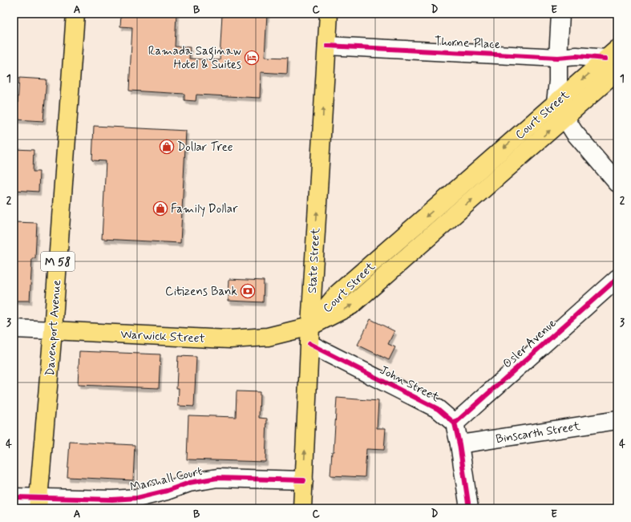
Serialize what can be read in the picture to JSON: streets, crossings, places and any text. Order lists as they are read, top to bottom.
{
  "streets": {
    "main road": [
      "Court Street",
      "State Street",
      "M 58",
      "Davenport Avenue",
      "Warwick Street"
    ],
    "street": [
      "Thorne Place",
      "Osler Avenue",
      "John Street",
      "Binscarth Street",
      "Marshall Court"
    ]
  },
  "crossings": [
    ["Thorne Place", "Court Street"],
    ["Thorne Place", "State Street"],
    ["Court Street", "State Street"],
    ["Court Street", "Warwick Street"],
    ["State Street", "Warwick Street"],
    ["State Street", "John Street"],
    ["State Street", "Marshall Court"],
    ["Davenport Avenue", "Warwick Street"],
    ["Davenport Avenue", "Marshall Court"],
    ["Osler Avenue", "John Street"]
  ],
  "one_way": ["State Street"],
  "places": {
    "hotel": ["Ramada Saginaw Hotel & Suites"],
    "shop": ["Dollar Tree", "Family Dollar"],
    "bank": ["Citizens Bank"]
  },
  "grid": {
    "columns": [
      "A",
      "B",
      "C",
      "D",
      "E"
    ],
    "rows": [
      "1",
      "2",
      "3",
      "4"
    ]
  }
}
